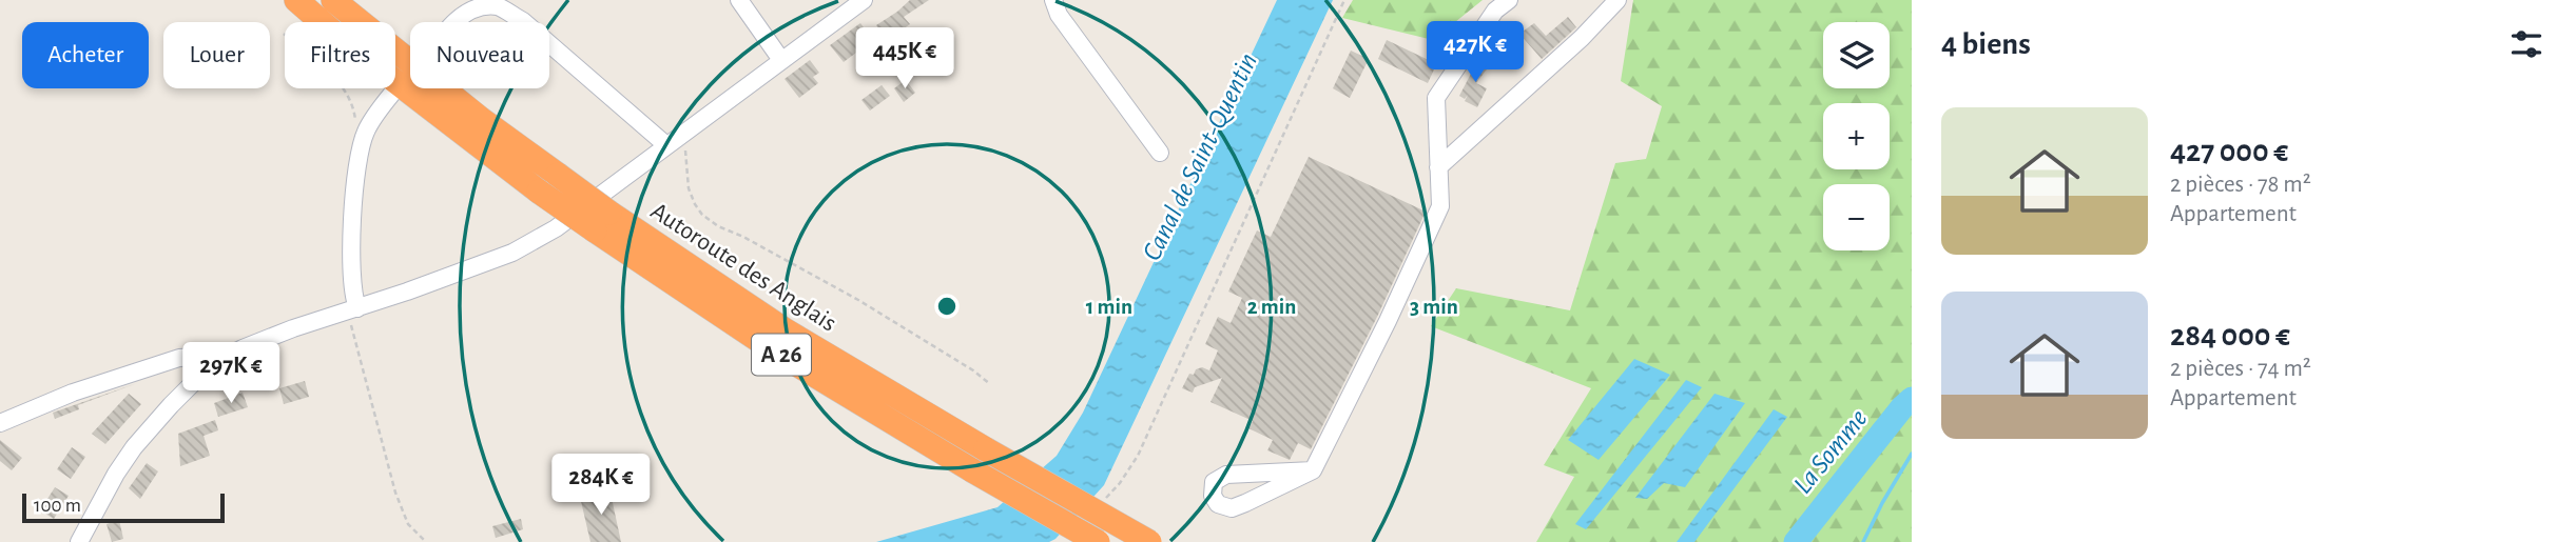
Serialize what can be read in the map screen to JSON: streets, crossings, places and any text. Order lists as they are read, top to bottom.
{
  "streets": {
    "highway": ["Autoroute des Anglais", "A 26"]
  },
  "water": ["Canal de Saint-Quentin", "La Somme"],
  "scale_bar": "100 m",
  "page": {
    "heading": "4 biens",
    "price": [
      "427K €",
      "445K €",
      "297K €",
      "284K €"
    ],
    "map_buttons": ["+", "−"],
    "chip": [
      "Acheter",
      "Louer",
      "Filtres",
      "Nouveau"
    ],
    "list": [
      {
        "name": "427 000 €",
        "note": "2 pièces · 78 m² · Appartement"
      },
      {
        "name": "284 000 €",
        "note": "2 pièces · 74 m² · Appartement"
      }
    ],
    "scale": "100 m"
  },
  "rings": ["1 min", "2 min", "3 min"]
}
